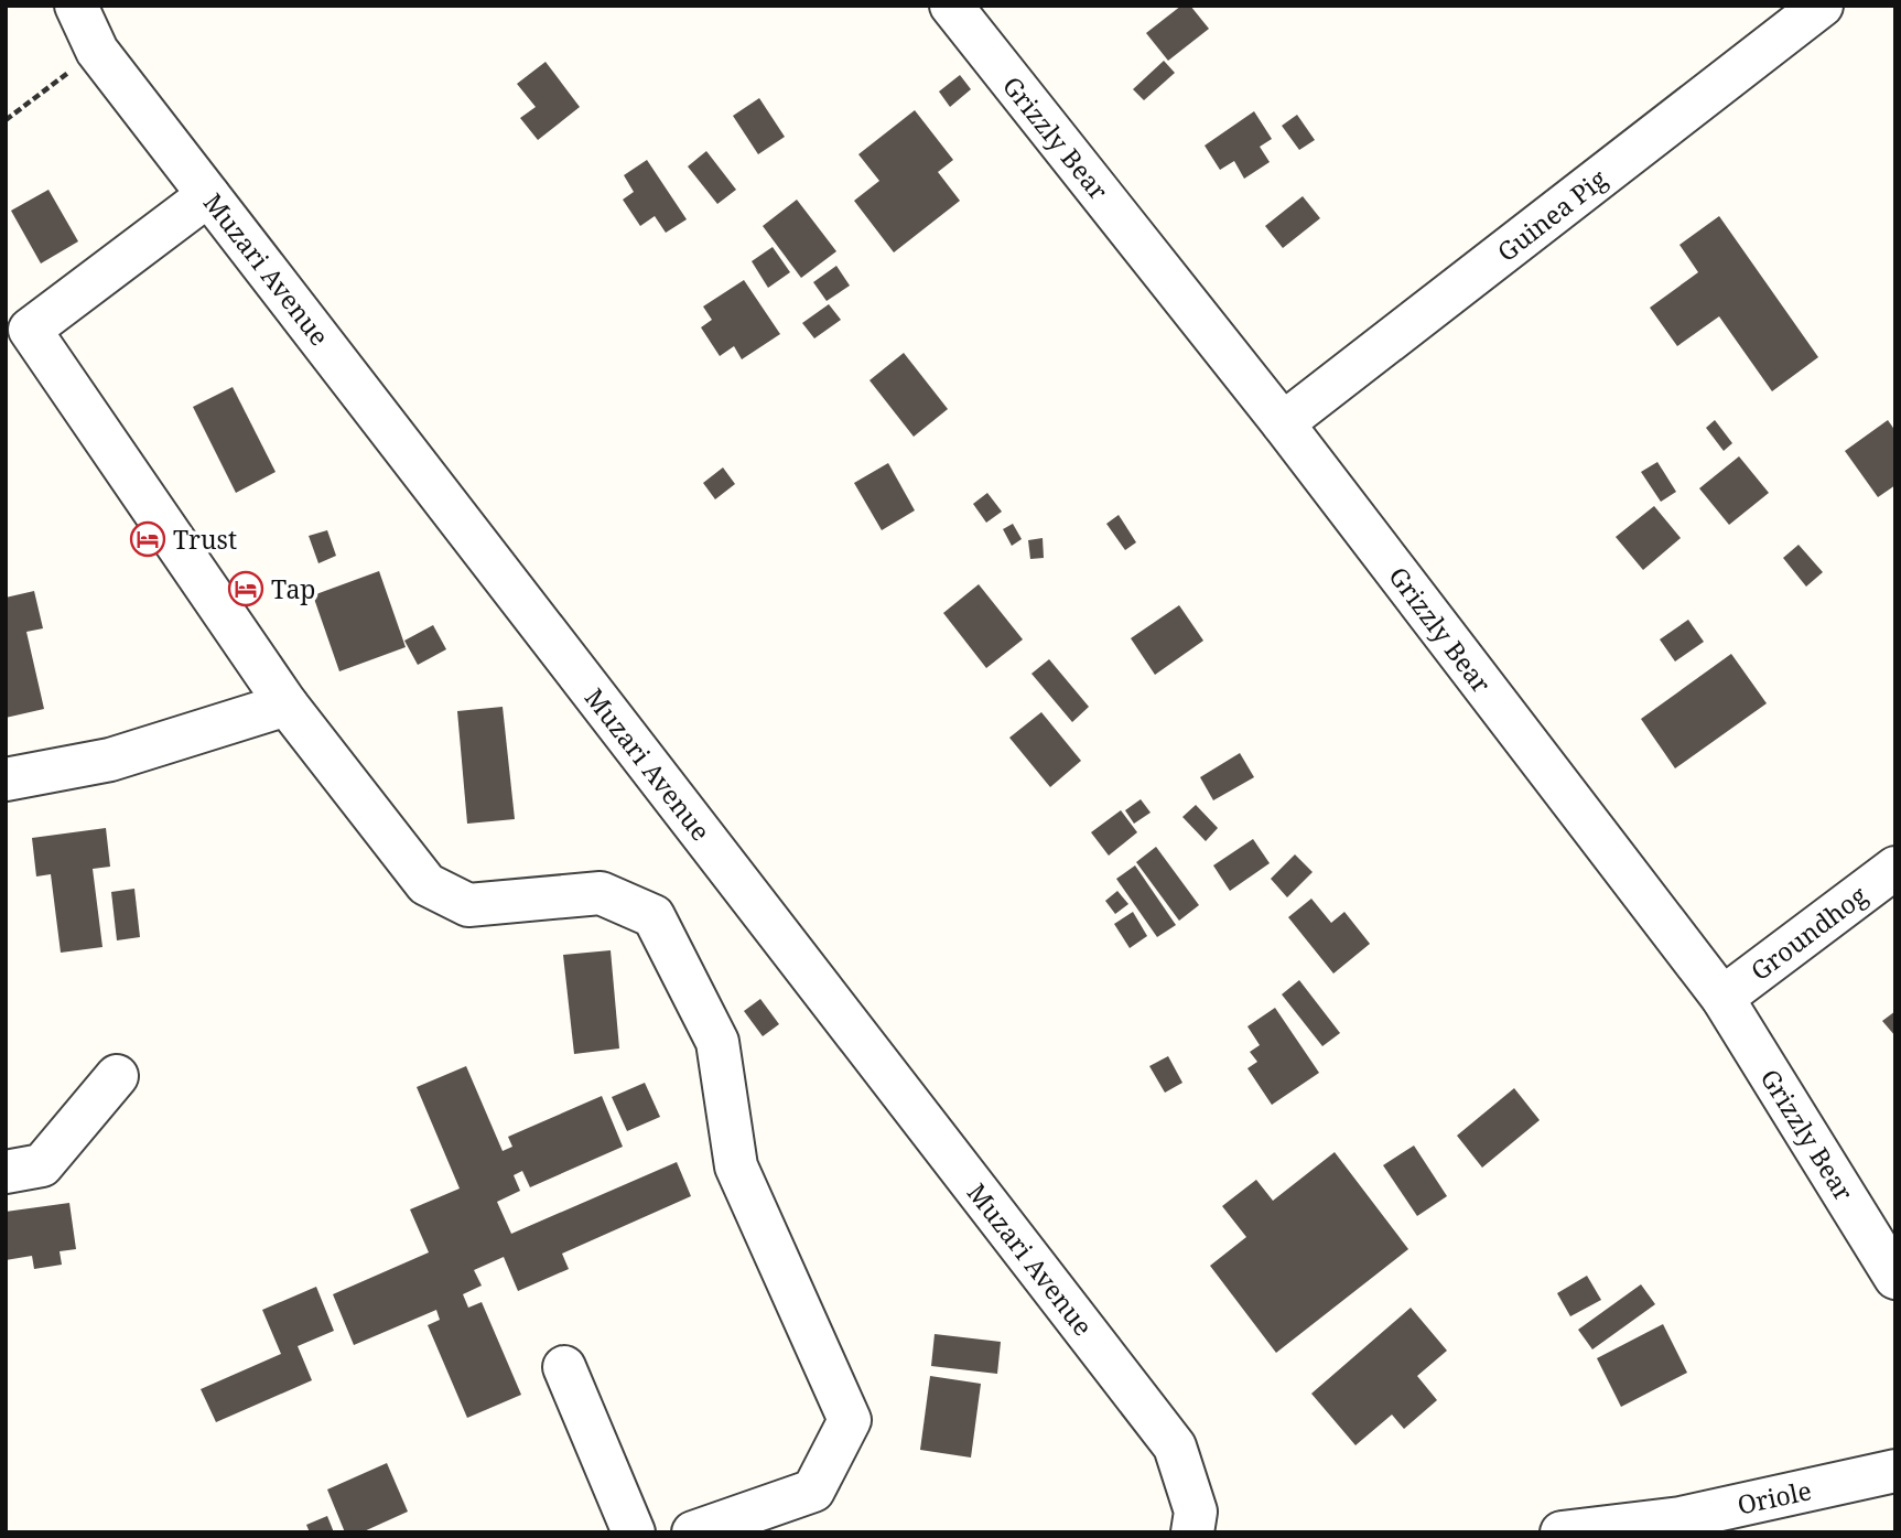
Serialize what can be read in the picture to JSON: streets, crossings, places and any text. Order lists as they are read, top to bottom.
{
  "streets": {
    "street": [
      "Grizzly Bear",
      "Guinea Pig",
      "Muzari Avenue",
      "Groundhog",
      "Oriole"
    ]
  },
  "crossings": [
    ["Grizzly Bear", "Guinea Pig"],
    ["Grizzly Bear", "Groundhog"]
  ],
  "places": {
    "hotel": ["Trust", "Tap"]
  }
}
